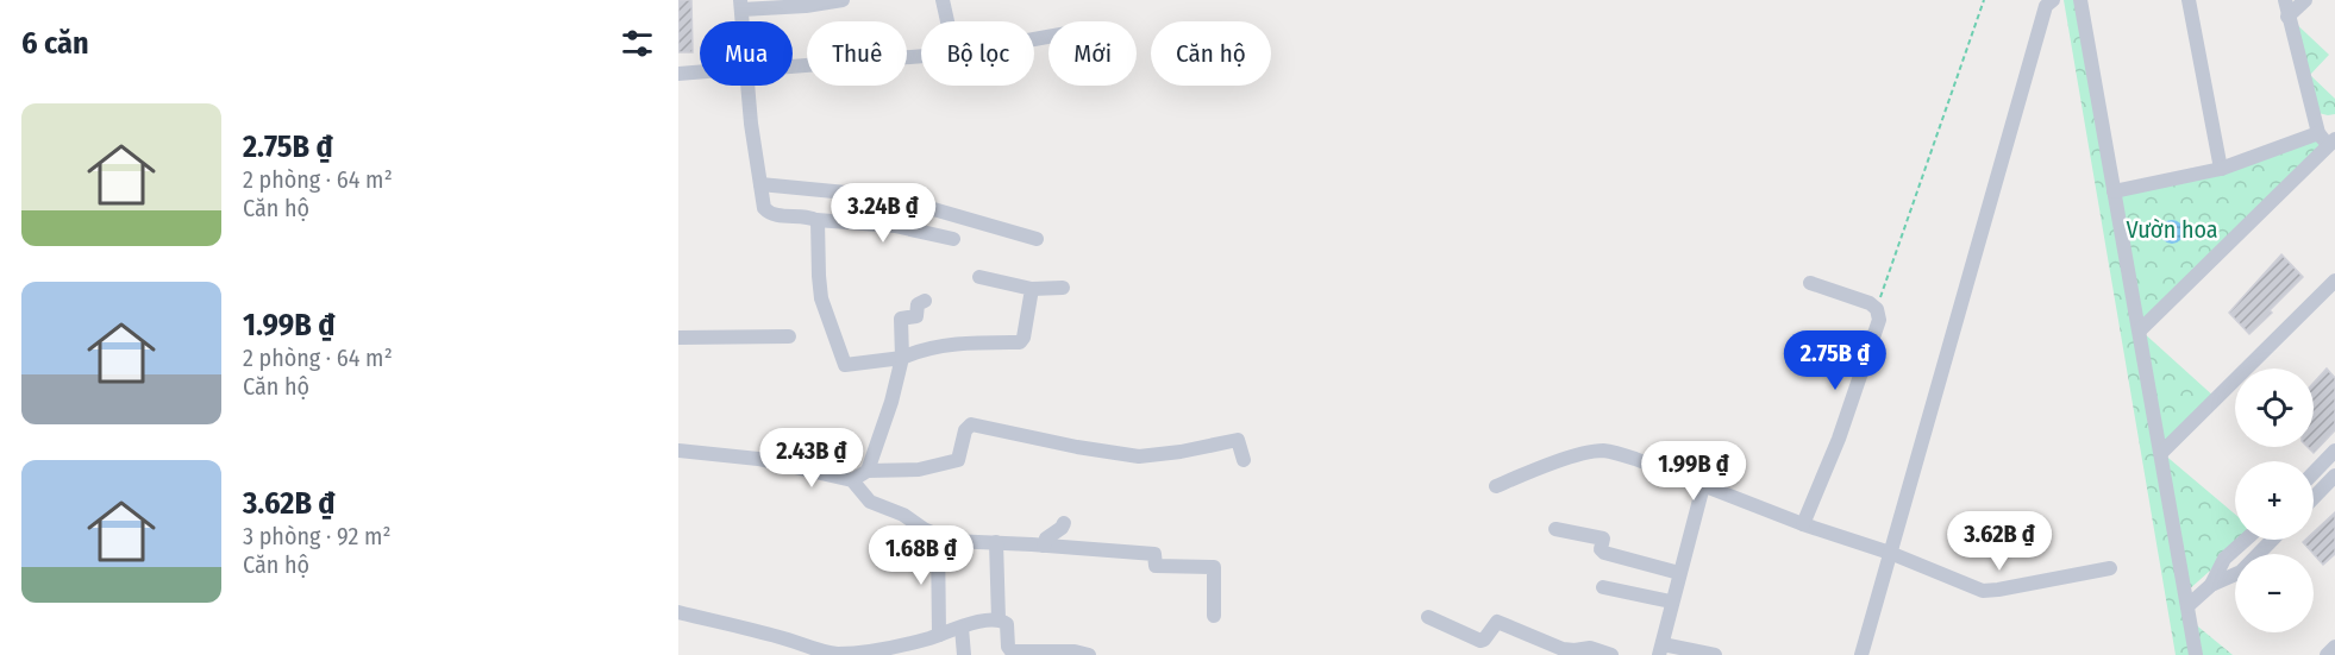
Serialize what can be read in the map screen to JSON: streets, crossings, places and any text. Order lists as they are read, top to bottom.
{
  "parks": ["Vườn hoa"],
  "page": {
    "heading": "6 căn",
    "chip": [
      "Mua",
      "Thuê",
      "Bộ lọc",
      "Mới",
      "Căn hộ"
    ],
    "list": [
      {
        "name": "2.75B ₫",
        "note": "2 phòng · 64 m² · Căn hộ"
      },
      {
        "name": "1.99B ₫",
        "note": "2 phòng · 64 m² · Căn hộ"
      },
      {
        "name": "3.62B ₫",
        "note": "3 phòng · 92 m² · Căn hộ"
      }
    ],
    "price": [
      "3.24B ₫",
      "2.75B ₫",
      "2.43B ₫",
      "1.99B ₫",
      "3.62B ₫",
      "1.68B ₫"
    ],
    "map_buttons": ["+", "−"]
  }
}
